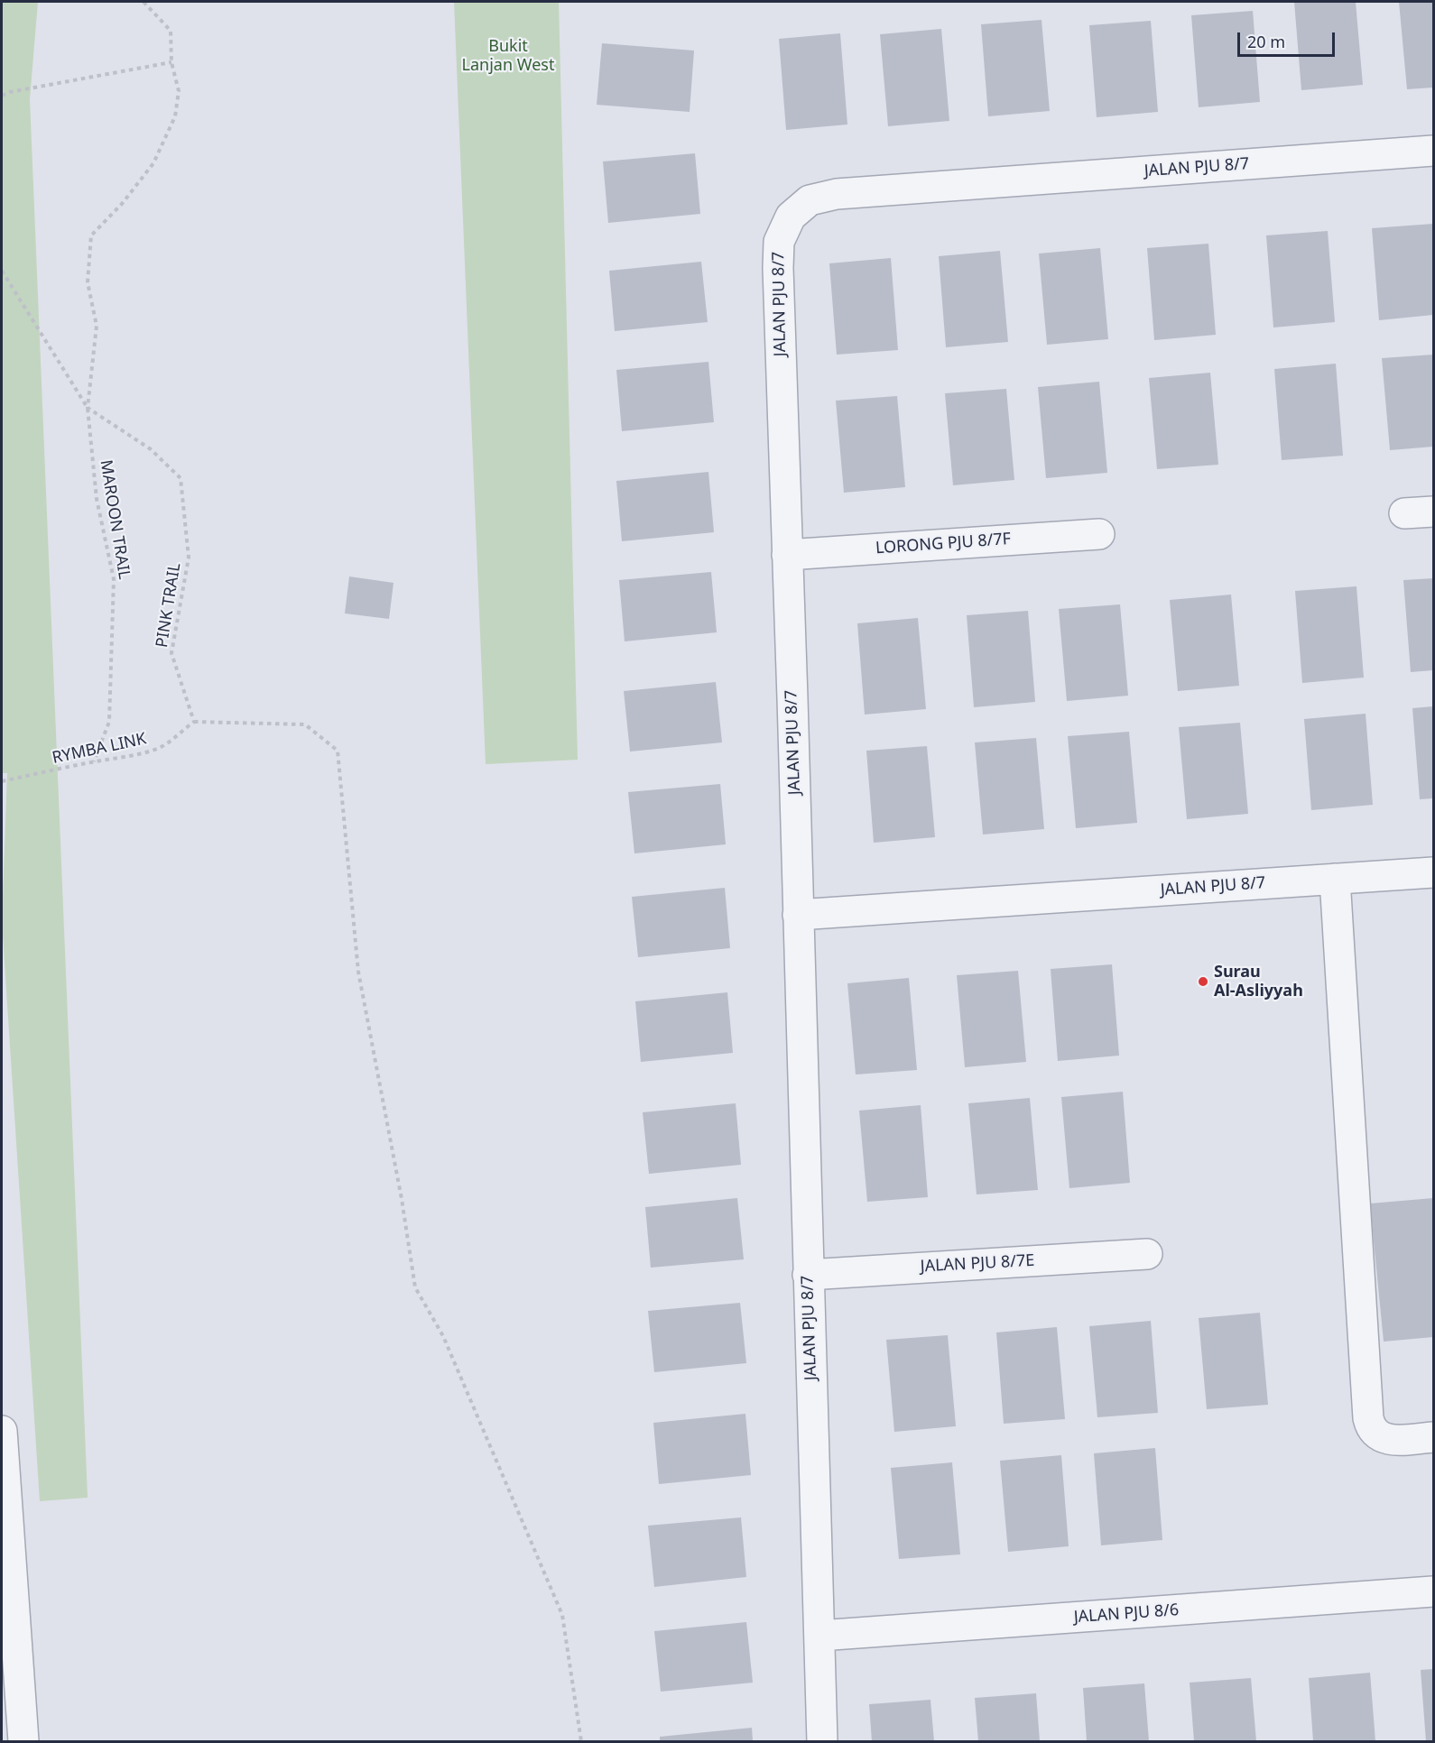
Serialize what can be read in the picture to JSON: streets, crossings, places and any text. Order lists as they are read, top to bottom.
{
  "streets": {
    "street": [
      "JALAN PJU 8/7",
      "LORONG PJU 8/7F",
      "JALAN PJU 8/7E",
      "JALAN PJU 8/6"
    ],
    "path": ["MAROON TRAIL", "PINK TRAIL", "RYMBA LINK"]
  },
  "crossings": [
    ["JALAN PJU 8/7", "LORONG PJU 8/7F"],
    ["JALAN PJU 8/7", "JALAN PJU 8/7E"],
    ["JALAN PJU 8/7", "JALAN PJU 8/6"],
    ["MAROON TRAIL", "PINK TRAIL"],
    ["MAROON TRAIL", "RYMBA LINK"],
    ["PINK TRAIL", "RYMBA LINK"]
  ],
  "parks": ["Bukit Lanjan West"],
  "places": ["Surau Al-Asliyyah"],
  "scale_bar": "20 m"
}
